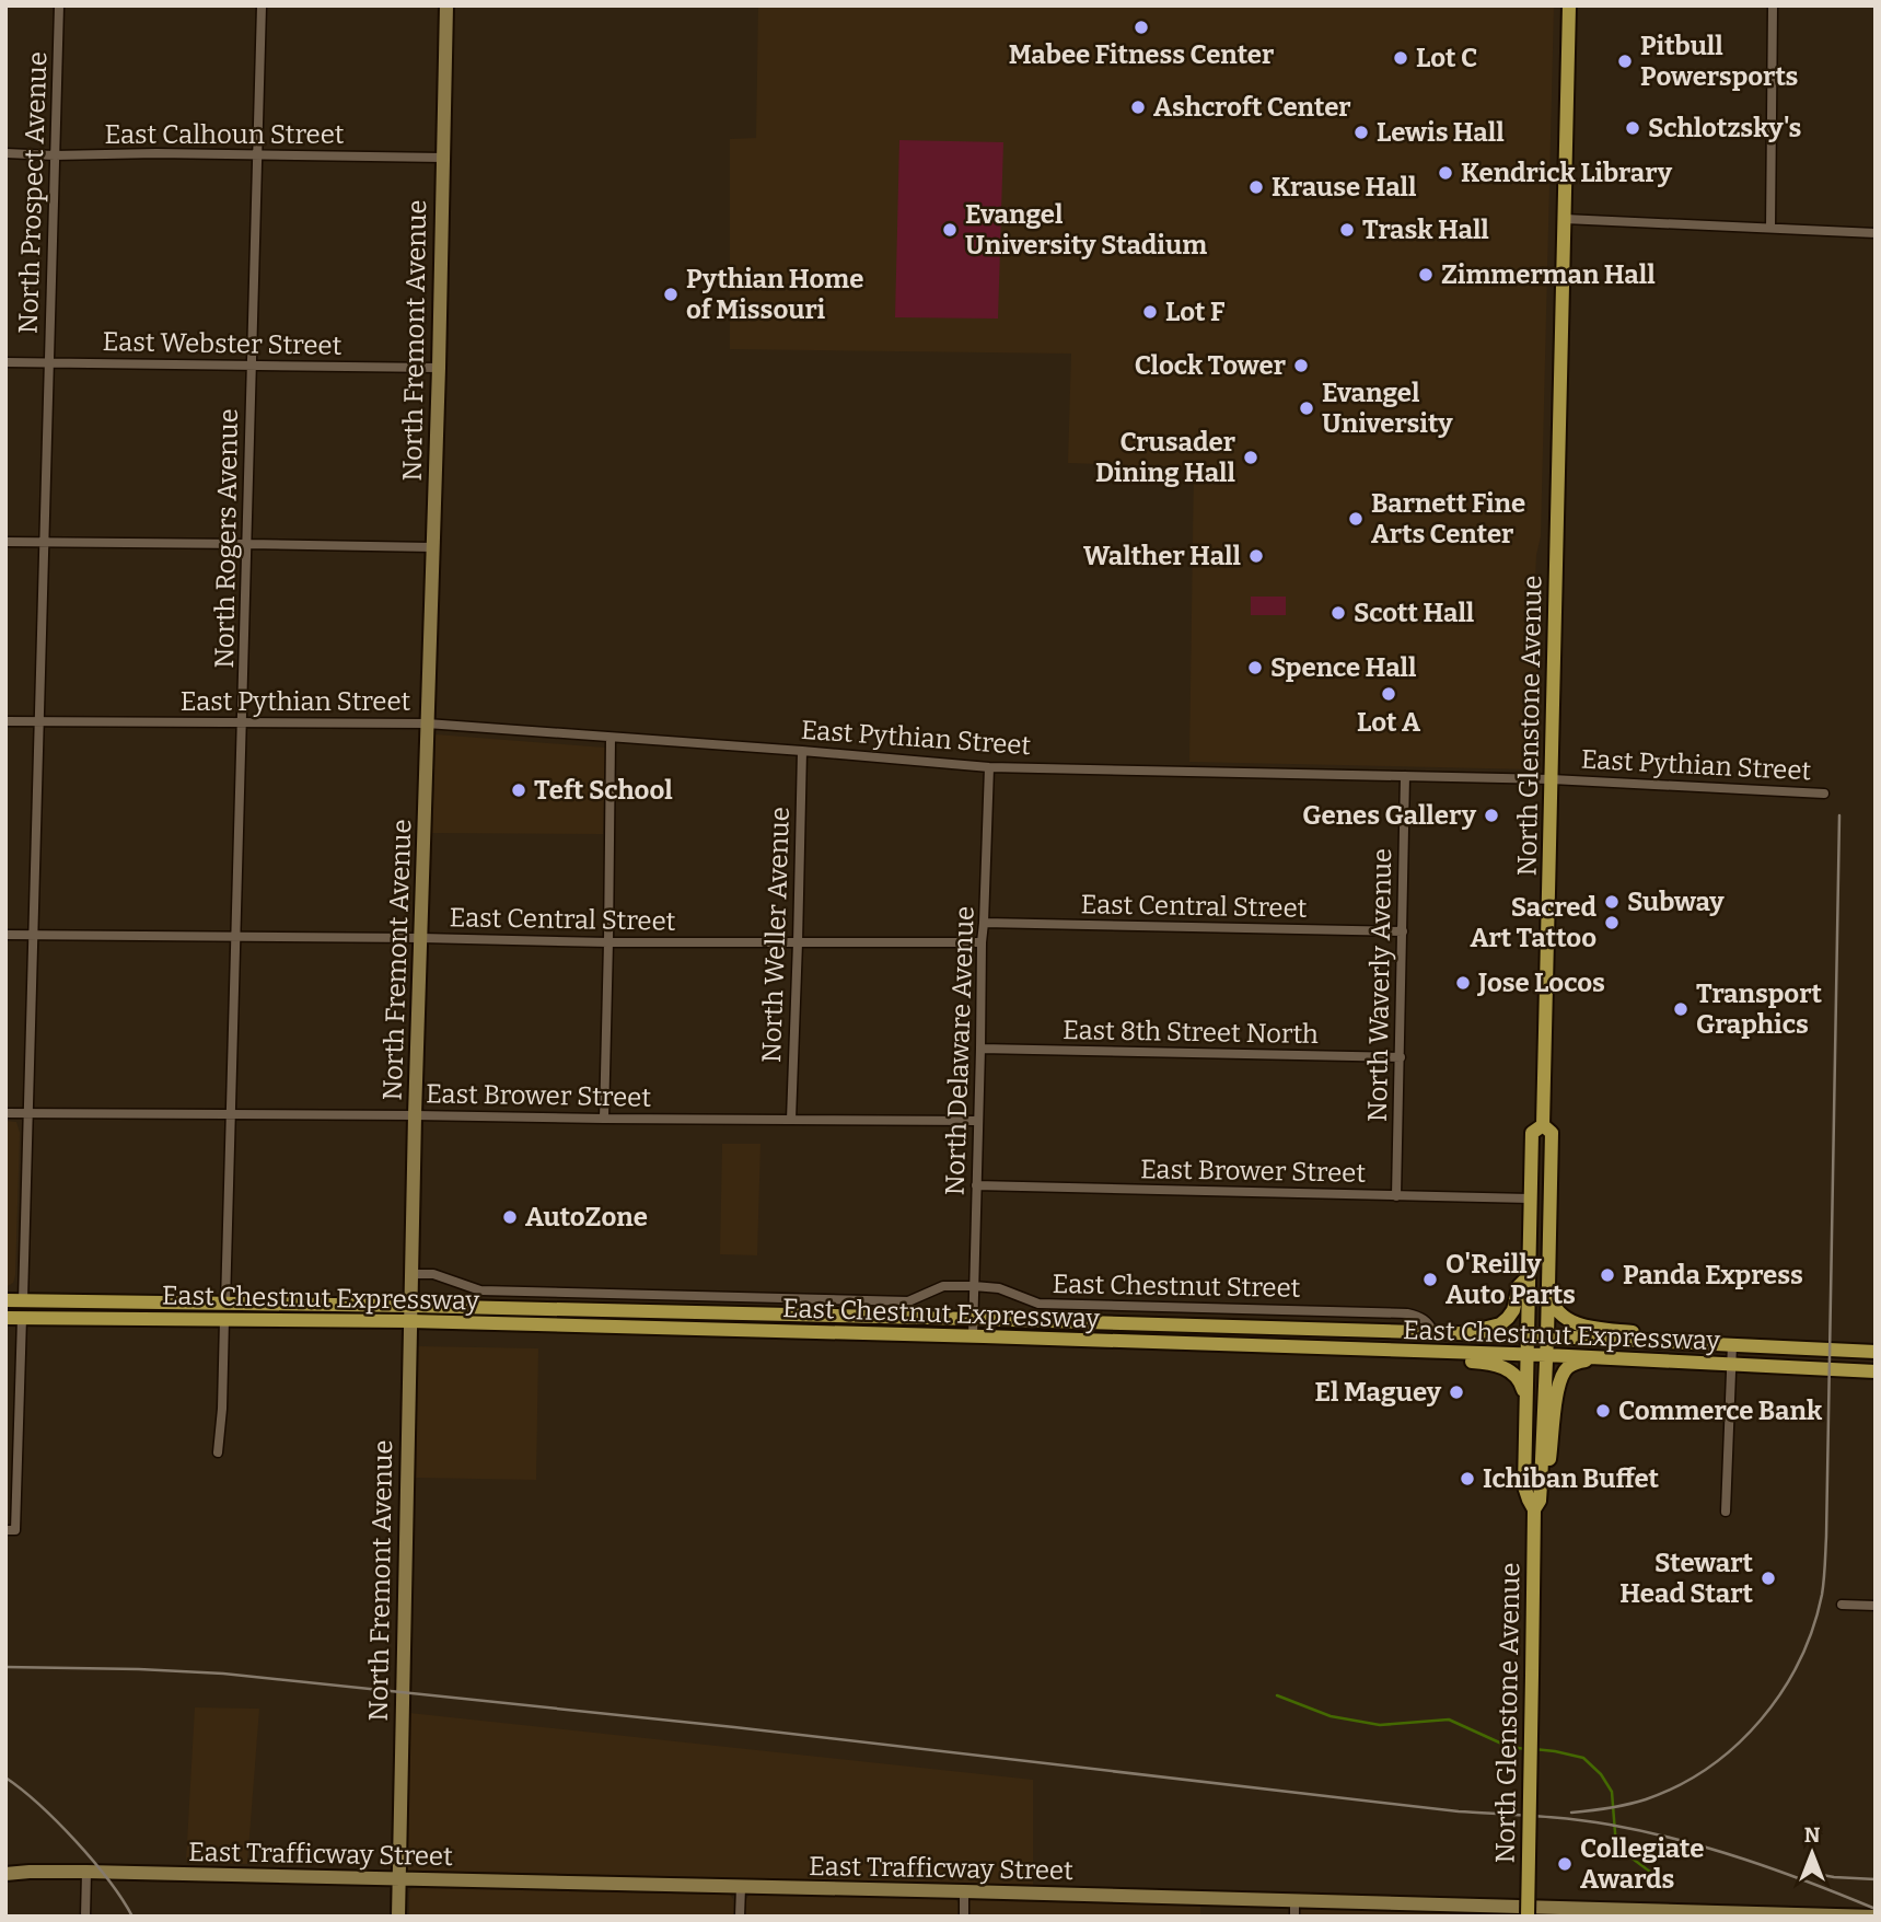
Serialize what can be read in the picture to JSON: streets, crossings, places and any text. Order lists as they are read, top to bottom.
{
  "streets": {
    "main road": ["North Glenstone Avenue", "East Chestnut Expressway"],
    "street": [
      "East Calhoun Street",
      "North Prospect Avenue",
      "North Fremont Avenue",
      "East Webster Street",
      "North Rogers Avenue",
      "East Pythian Street",
      "East Central Street",
      "North Weller Avenue",
      "North Waverly Avenue",
      "East 8th Street North",
      "North Delaware Avenue",
      "East Brower Street",
      "East Chestnut Street",
      "East Trafficway Street"
    ]
  },
  "crossings": [
    ["East Calhoun Street", "North Prospect Avenue"],
    ["East Calhoun Street", "North Fremont Avenue"],
    ["East Calhoun Street", "North Rogers Avenue"],
    ["North Prospect Avenue", "East Webster Street"],
    ["North Prospect Avenue", "East Pythian Street"],
    ["North Prospect Avenue", "East Central Street"],
    ["North Prospect Avenue", "East Brower Street"],
    ["North Prospect Avenue", "East Chestnut Expressway"],
    ["North Fremont Avenue", "East Webster Street"],
    ["North Fremont Avenue", "East Pythian Street"],
    ["North Fremont Avenue", "East Central Street"],
    ["North Fremont Avenue", "East Brower Street"],
    ["North Fremont Avenue", "East Chestnut Street"],
    ["North Fremont Avenue", "East Chestnut Expressway"],
    ["North Fremont Avenue", "East Trafficway Street"],
    ["East Webster Street", "North Rogers Avenue"],
    ["North Rogers Avenue", "East Pythian Street"],
    ["North Rogers Avenue", "East Central Street"],
    ["North Rogers Avenue", "East Brower Street"],
    ["North Rogers Avenue", "East Chestnut Expressway"],
    ["East Pythian Street", "North Glenstone Avenue"],
    ["East Pythian Street", "North Weller Avenue"],
    ["East Pythian Street", "North Waverly Avenue"],
    ["East Pythian Street", "North Delaware Avenue"],
    ["North Glenstone Avenue", "East Brower Street"],
    ["North Glenstone Avenue", "East Chestnut Expressway"],
    ["East Central Street", "North Weller Avenue"],
    ["East Central Street", "North Waverly Avenue"],
    ["East Central Street", "North Delaware Avenue"],
    ["North Weller Avenue", "East Brower Street"],
    ["North Waverly Avenue", "East 8th Street North"],
    ["North Waverly Avenue", "East Brower Street"],
    ["East 8th Street North", "North Delaware Avenue"],
    ["North Delaware Avenue", "East Brower Street"],
    ["North Delaware Avenue", "East Chestnut Street"],
    ["North Delaware Avenue", "East Chestnut Expressway"],
    ["East Chestnut Street", "East Chestnut Expressway"]
  ],
  "places": [
    "Mabee Fitness Center",
    "Lot C",
    "Pitbull Powersports",
    "Ashcroft Center",
    "Schlotzsky's",
    "Lewis Hall",
    "Kendrick Library",
    "Krause Hall",
    "Evangel University Stadium",
    "Trask Hall",
    "Zimmerman Hall",
    "Pythian Home of Missouri",
    "Lot F",
    "Clock Tower",
    "Evangel University",
    "Crusader Dining Hall",
    "Barnett Fine Arts Center",
    "Walther Hall",
    "Scott Hall",
    "Spence Hall",
    "Lot A",
    "Teft School",
    "Genes Gallery",
    "Subway",
    "Sacred Art Tattoo",
    "Jose Locos",
    "Transport Graphics",
    "AutoZone",
    "Panda Express",
    "O'Reilly Auto Parts",
    "El Maguey",
    "Commerce Bank",
    "Ichiban Buffet",
    "Stewart Head Start",
    "Collegiate Awards"
  ],
  "north": "top"
}
